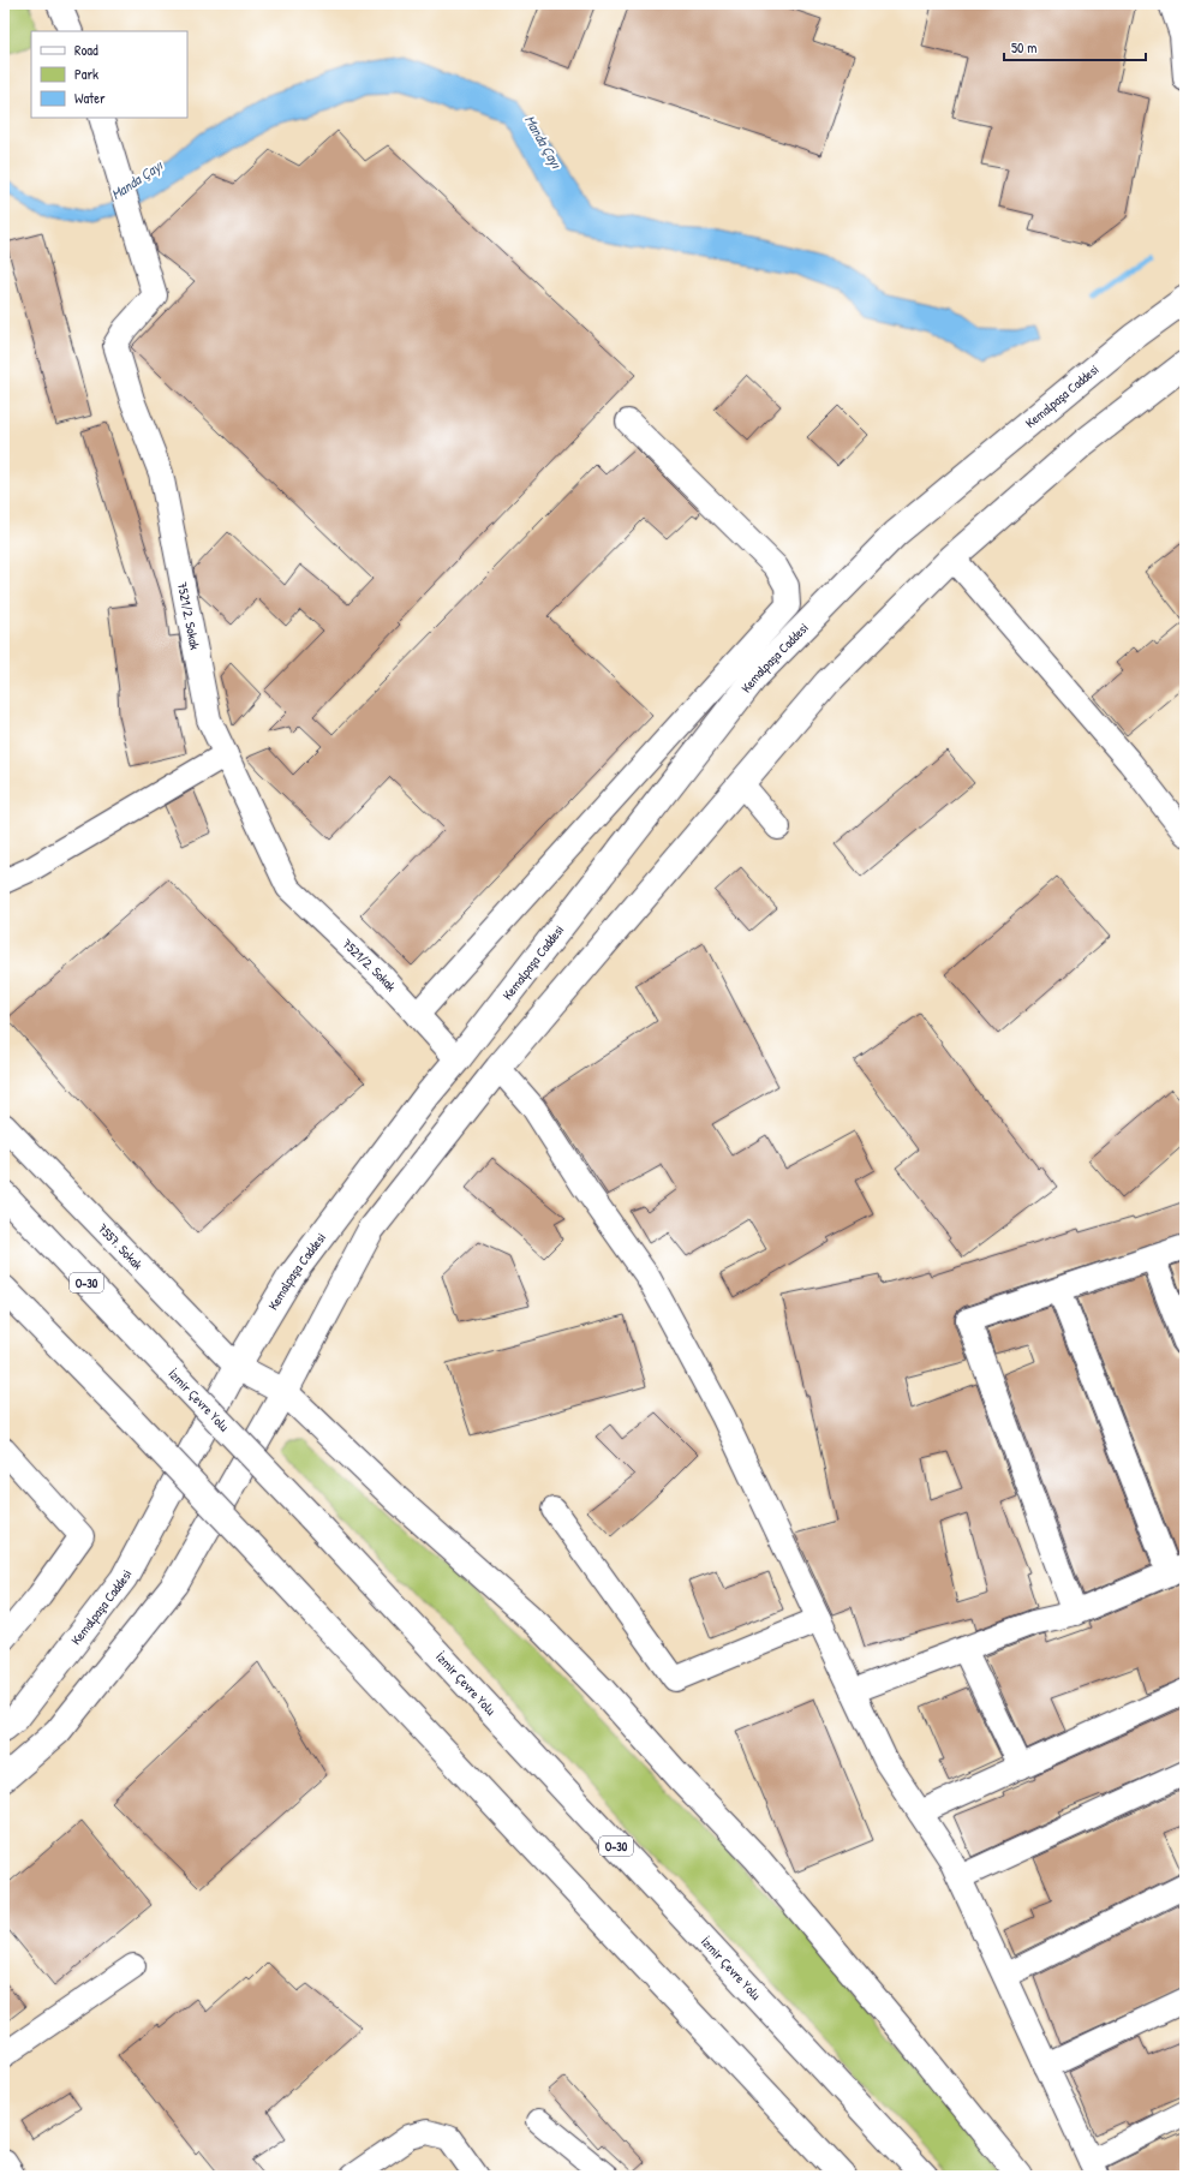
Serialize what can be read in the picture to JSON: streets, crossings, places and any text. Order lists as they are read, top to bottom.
{
  "streets": {
    "main road": ["Kemalpaşa Caddesi", "O-30", "İzmir Çevre Yolu"],
    "street": ["7521/2. Sokak", "7557. Sokak"]
  },
  "crossings": [
    ["Kemalpaşa Caddesi", "7521/2. Sokak"],
    ["Kemalpaşa Caddesi", "7557. Sokak"]
  ],
  "water": ["Manda Çayı"],
  "legend": ["Road", "Park", "Water"],
  "scale_bar": "50 m"
}
